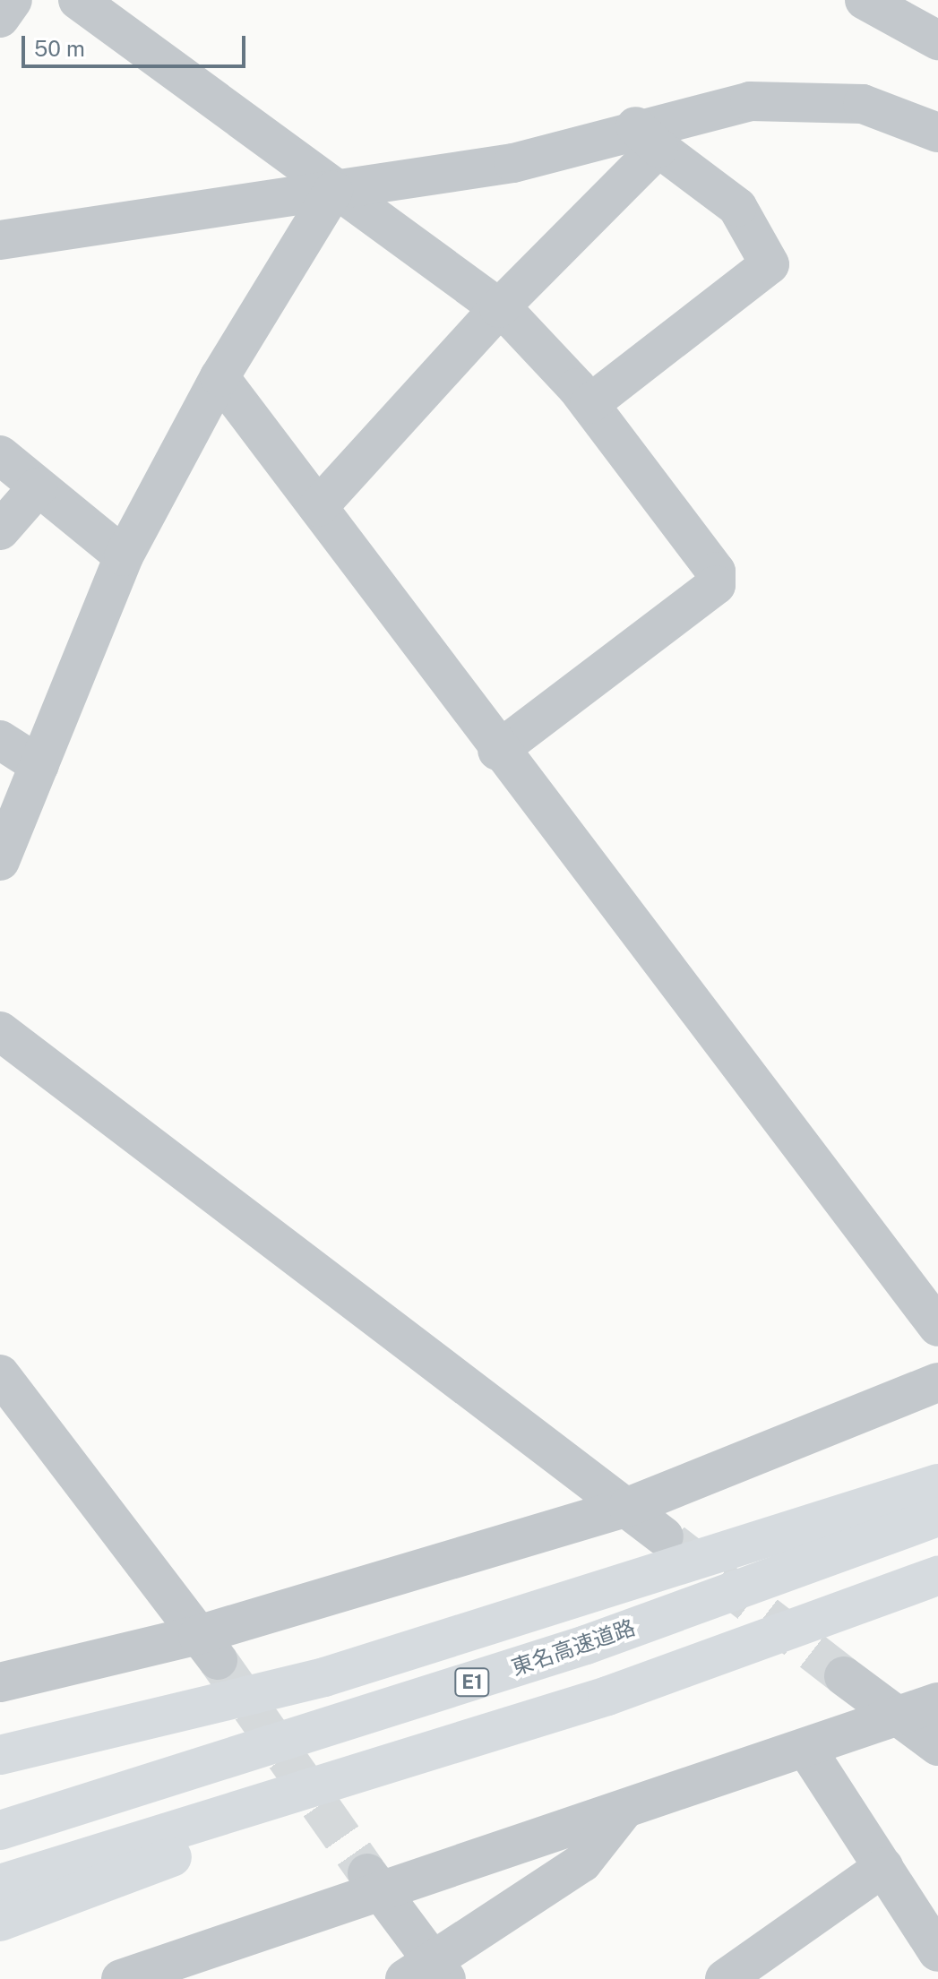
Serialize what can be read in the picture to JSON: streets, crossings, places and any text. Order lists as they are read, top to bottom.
{
  "streets": {
    "highway": ["東名高速道路", "E1"]
  },
  "scale_bar": "50 m"
}
